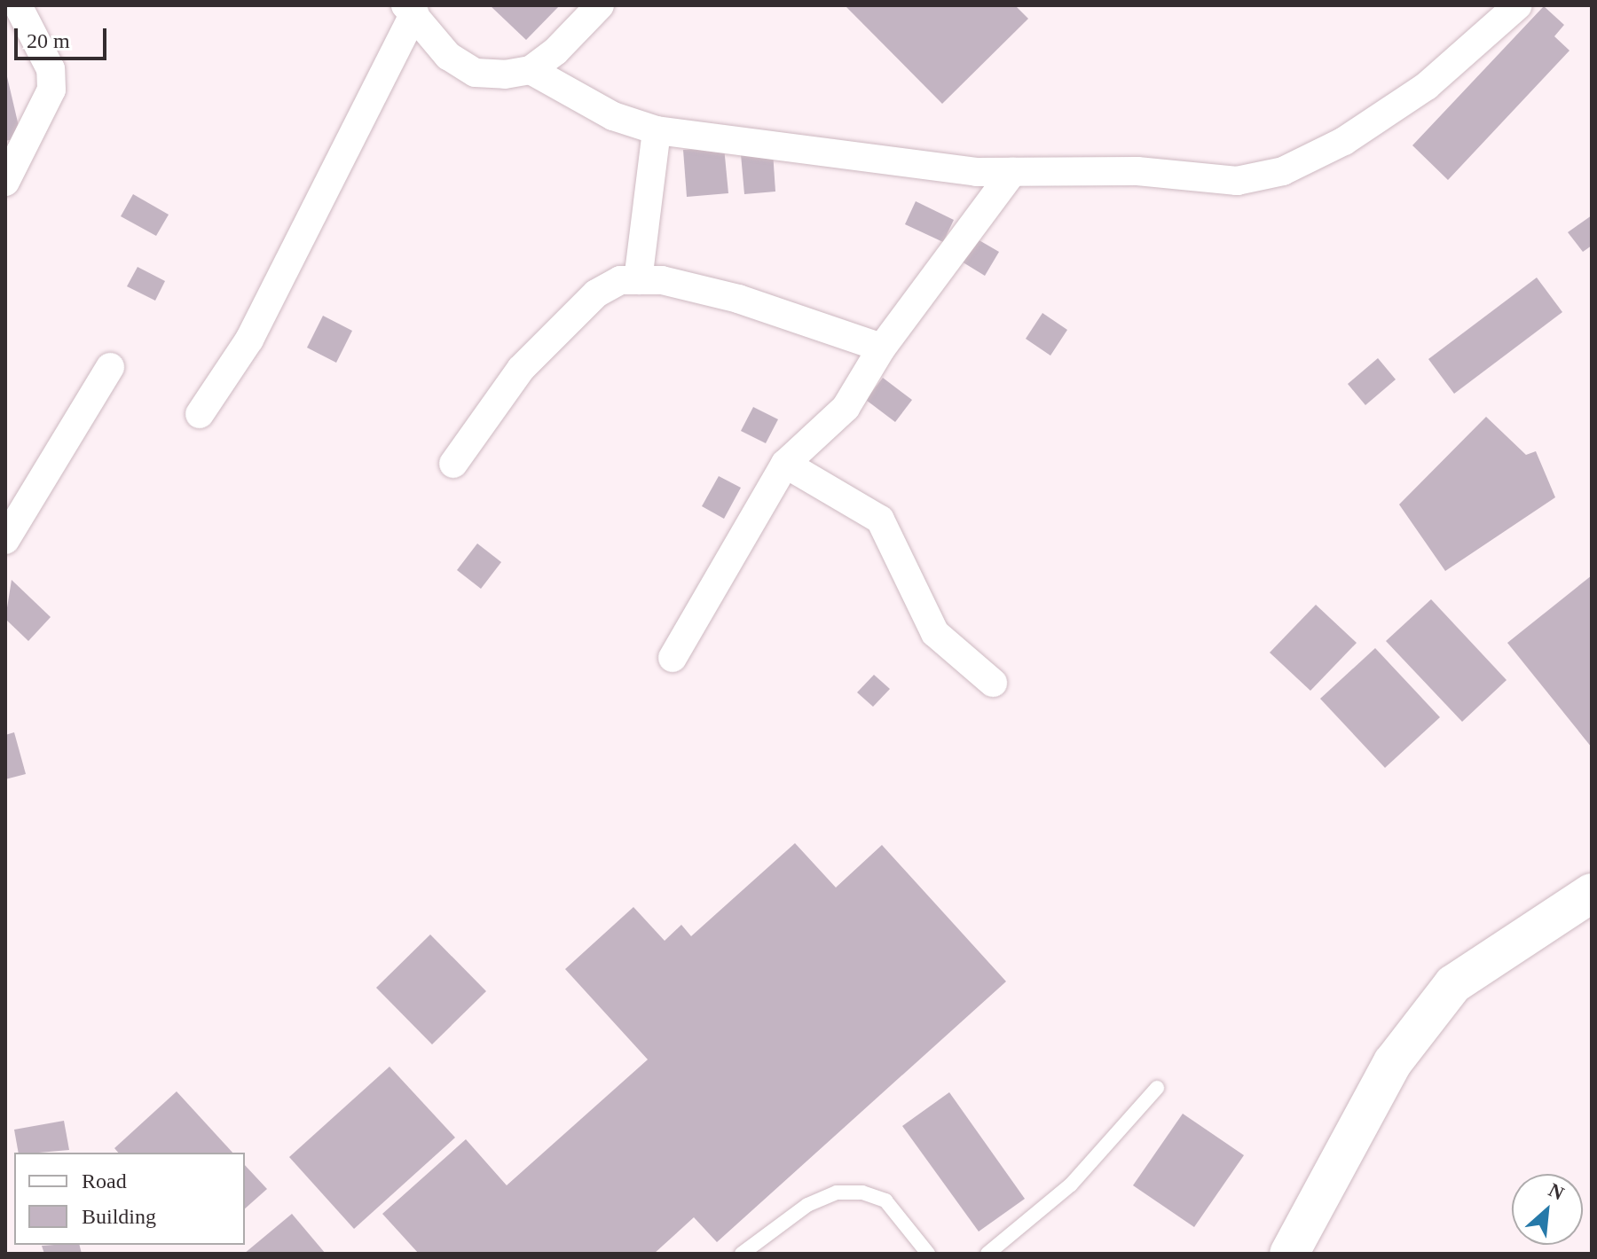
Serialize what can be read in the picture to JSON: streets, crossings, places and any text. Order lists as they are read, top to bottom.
{
  "legend": ["Road", "Building"],
  "scale_bar": "20 m",
  "north": "top right"
}
